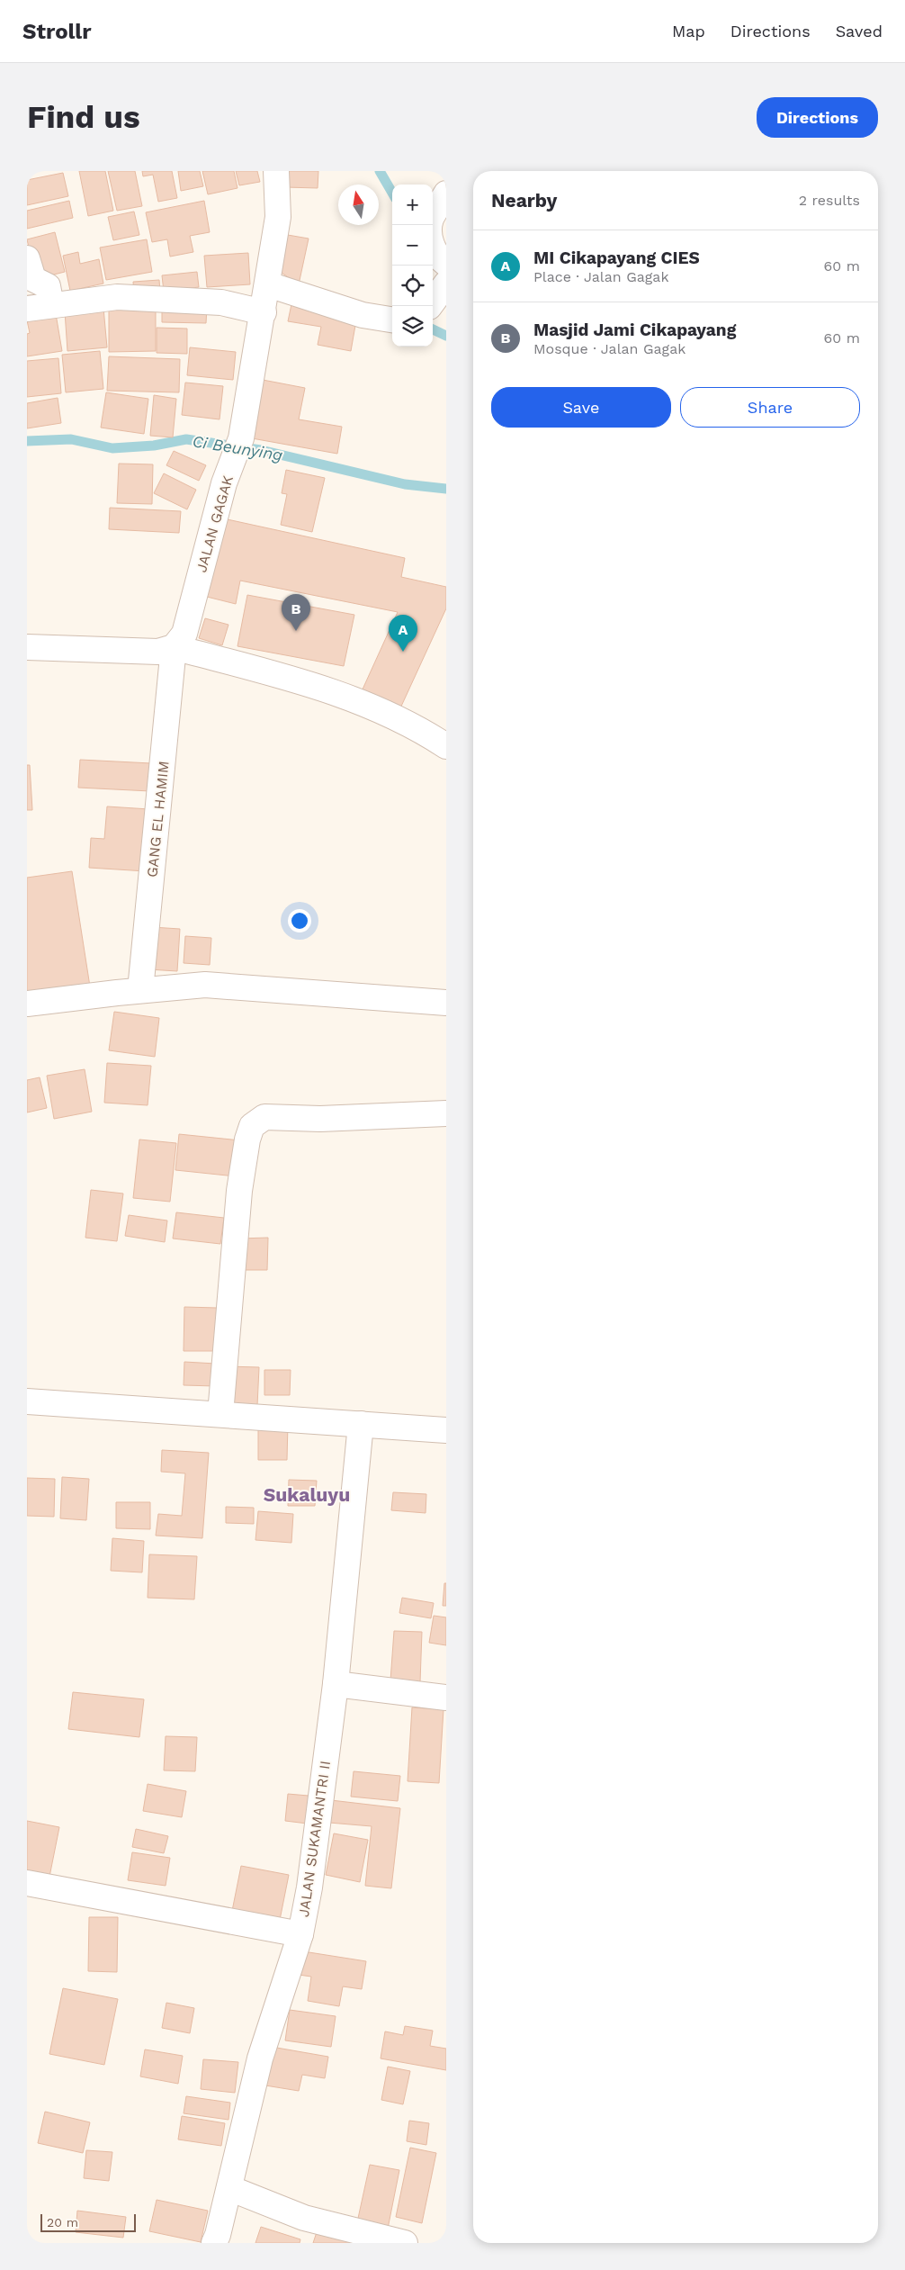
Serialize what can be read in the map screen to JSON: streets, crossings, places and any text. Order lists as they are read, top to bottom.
{
  "streets": {
    "street": ["JALAN GAGAK", "GANG EL HAMIM", "JALAN SUKAMANTRI II"]
  },
  "crossings": [
    ["JALAN GAGAK", "GANG EL HAMIM"]
  ],
  "districts": ["Sukaluyu"],
  "water": ["Ci Beunying"],
  "scale_bar": "20 m",
  "north": "top",
  "page": {
    "header": "Strollr",
    "nav": ["Map", "Directions", "Saved"],
    "buttons": [
      "Directions",
      ["Save", "Share"]
    ],
    "title": "Find us",
    "heading": ["Nearby", "2 results"],
    "map_buttons": ["+", "−"],
    "list": [
      {
        "mark": "A",
        "name": "MI Cikapayang CIES",
        "note": "Place · Jalan Gagak",
        "value": "60 m"
      },
      {
        "mark": "B",
        "name": "Masjid Jami Cikapayang",
        "note": "Mosque · Jalan Gagak",
        "value": "60 m"
      }
    ],
    "pins": ["B", "A"],
    "scale": "20 m"
  }
}
